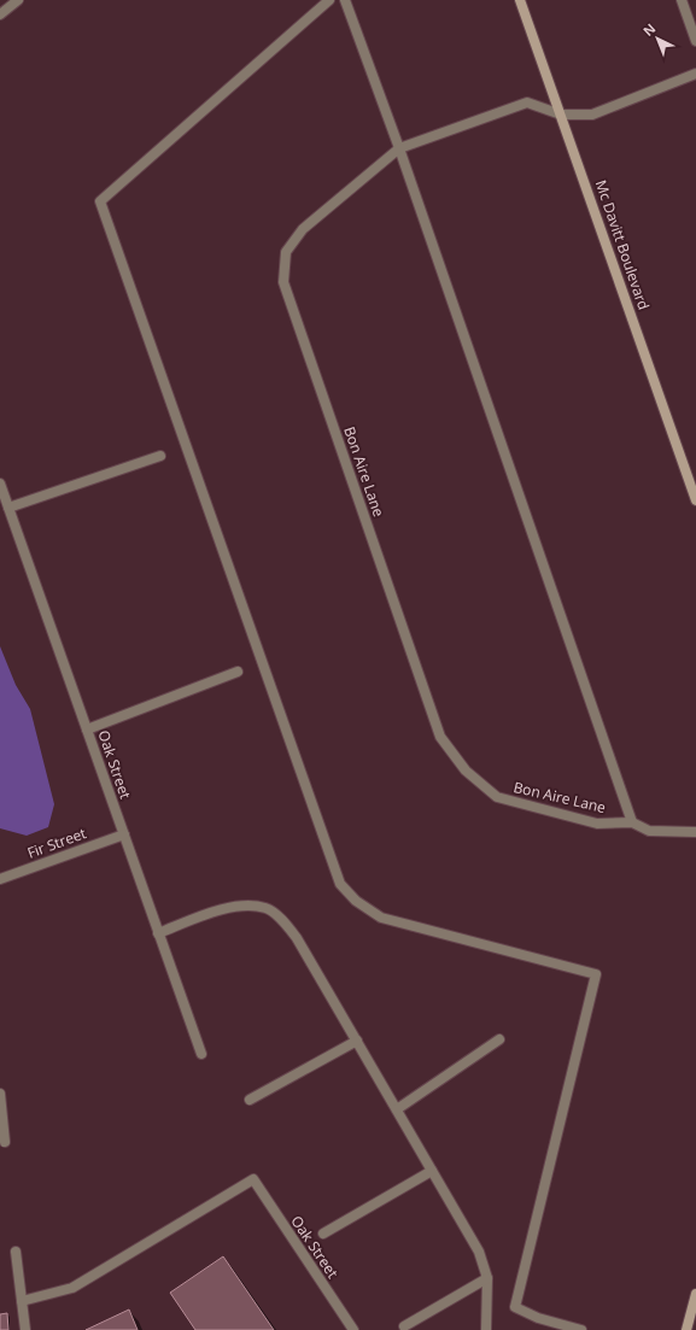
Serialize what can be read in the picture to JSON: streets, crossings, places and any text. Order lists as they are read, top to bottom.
{
  "streets": {
    "street": [
      "Mc Davitt Boulevard",
      "Bon Aire Lane",
      "Oak Street",
      "Fir Street"
    ]
  },
  "crossings": [
    ["Mc Davitt Boulevard", "Bon Aire Lane"],
    ["Oak Street", "Fir Street"]
  ],
  "north": "top left"
}
